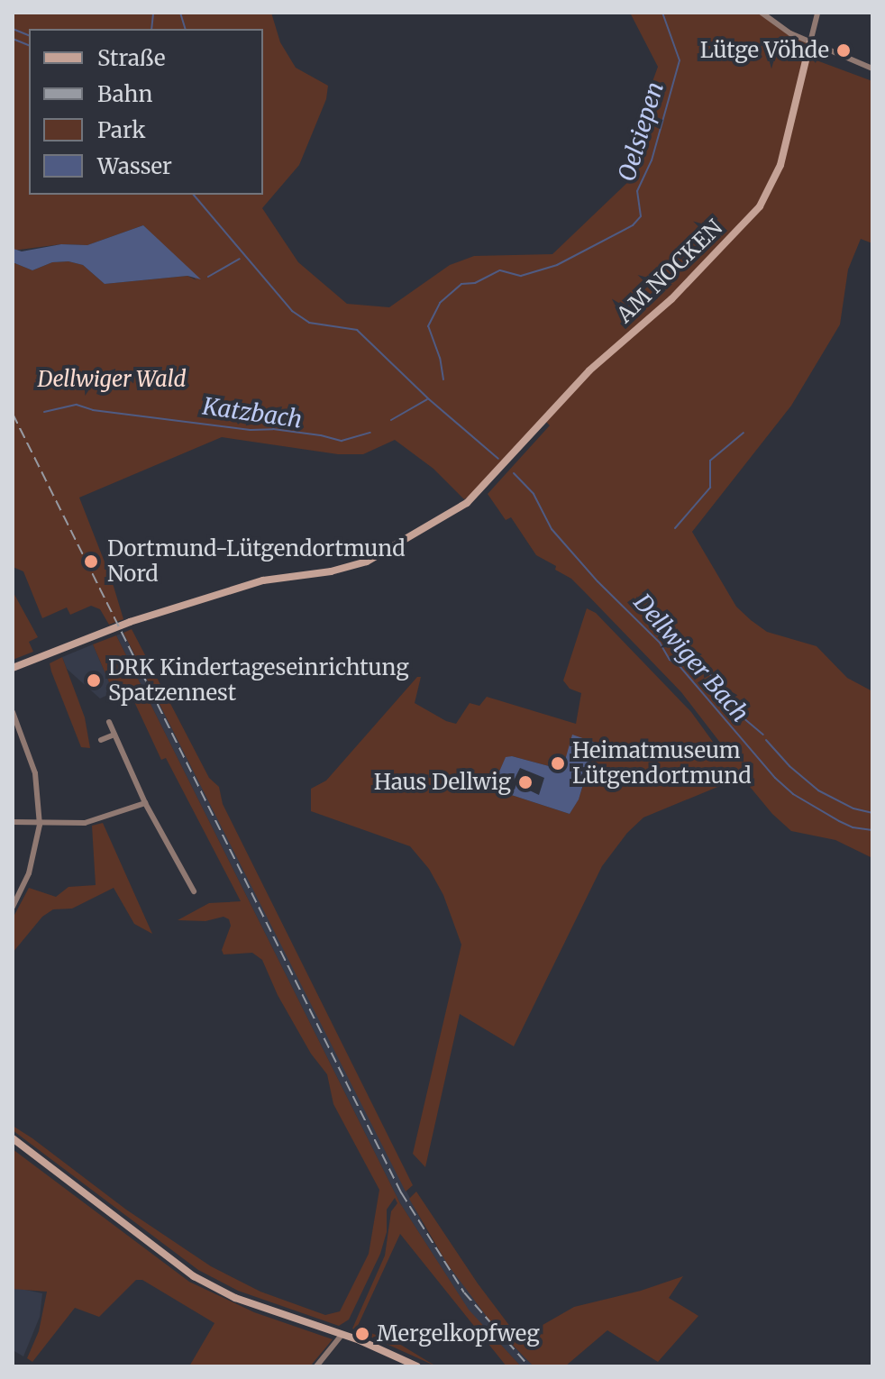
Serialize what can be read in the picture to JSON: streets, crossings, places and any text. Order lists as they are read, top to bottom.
{
  "streets": {
    "street": ["AM NOCKEN"]
  },
  "water": ["Oelsiepen", "Katzbach", "Dellwiger Bach"],
  "parks": ["Dellwiger Wald"],
  "places": [
    "Lütge Vöhde",
    "Dortmund-Lütgendortmund Nord",
    "DRK Kindertageseinrichtung Spatzennest",
    "Heimatmuseum Lütgendortmund",
    "Haus Dellwig",
    "Mergelkopfweg"
  ],
  "legend": [
    "Straße",
    "Bahn",
    "Park",
    "Wasser"
  ]
}
